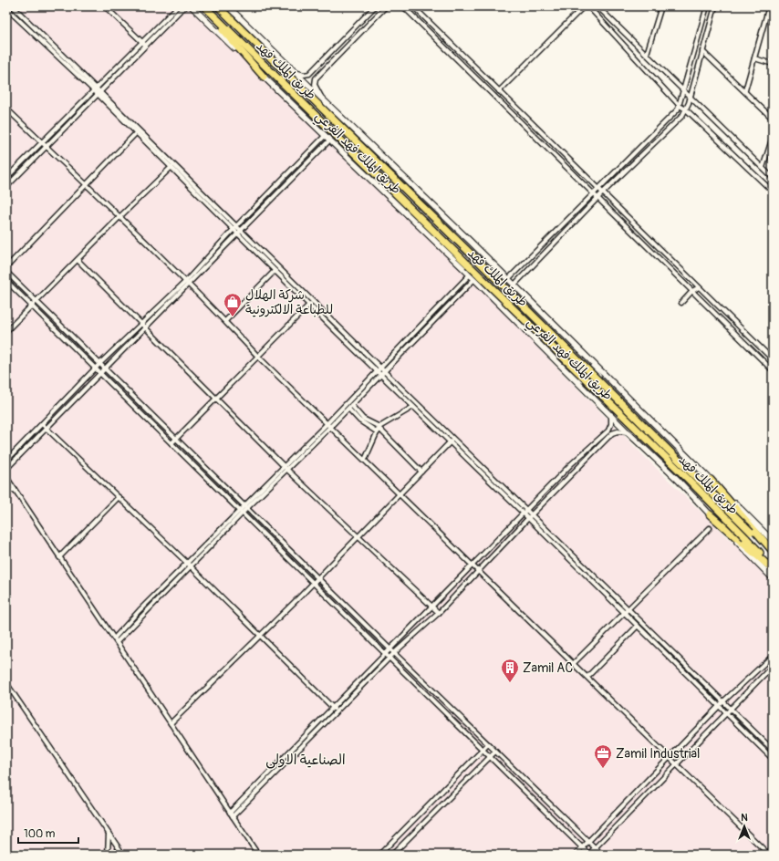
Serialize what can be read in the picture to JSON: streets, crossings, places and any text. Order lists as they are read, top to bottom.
{
  "streets": {
    "highway": ["طريق الملك فهد"],
    "main road": ["طريق الملك فهد الفرعي"]
  },
  "districts": ["الصناعية الاولى"],
  "places": {
    "shop": ["شركة الهلال للطباعة الالكترونية"],
    "building": ["Zamil AC"],
    "office": ["Zamil Industrial"]
  },
  "scale_bar": "100 m",
  "north": "top"
}
